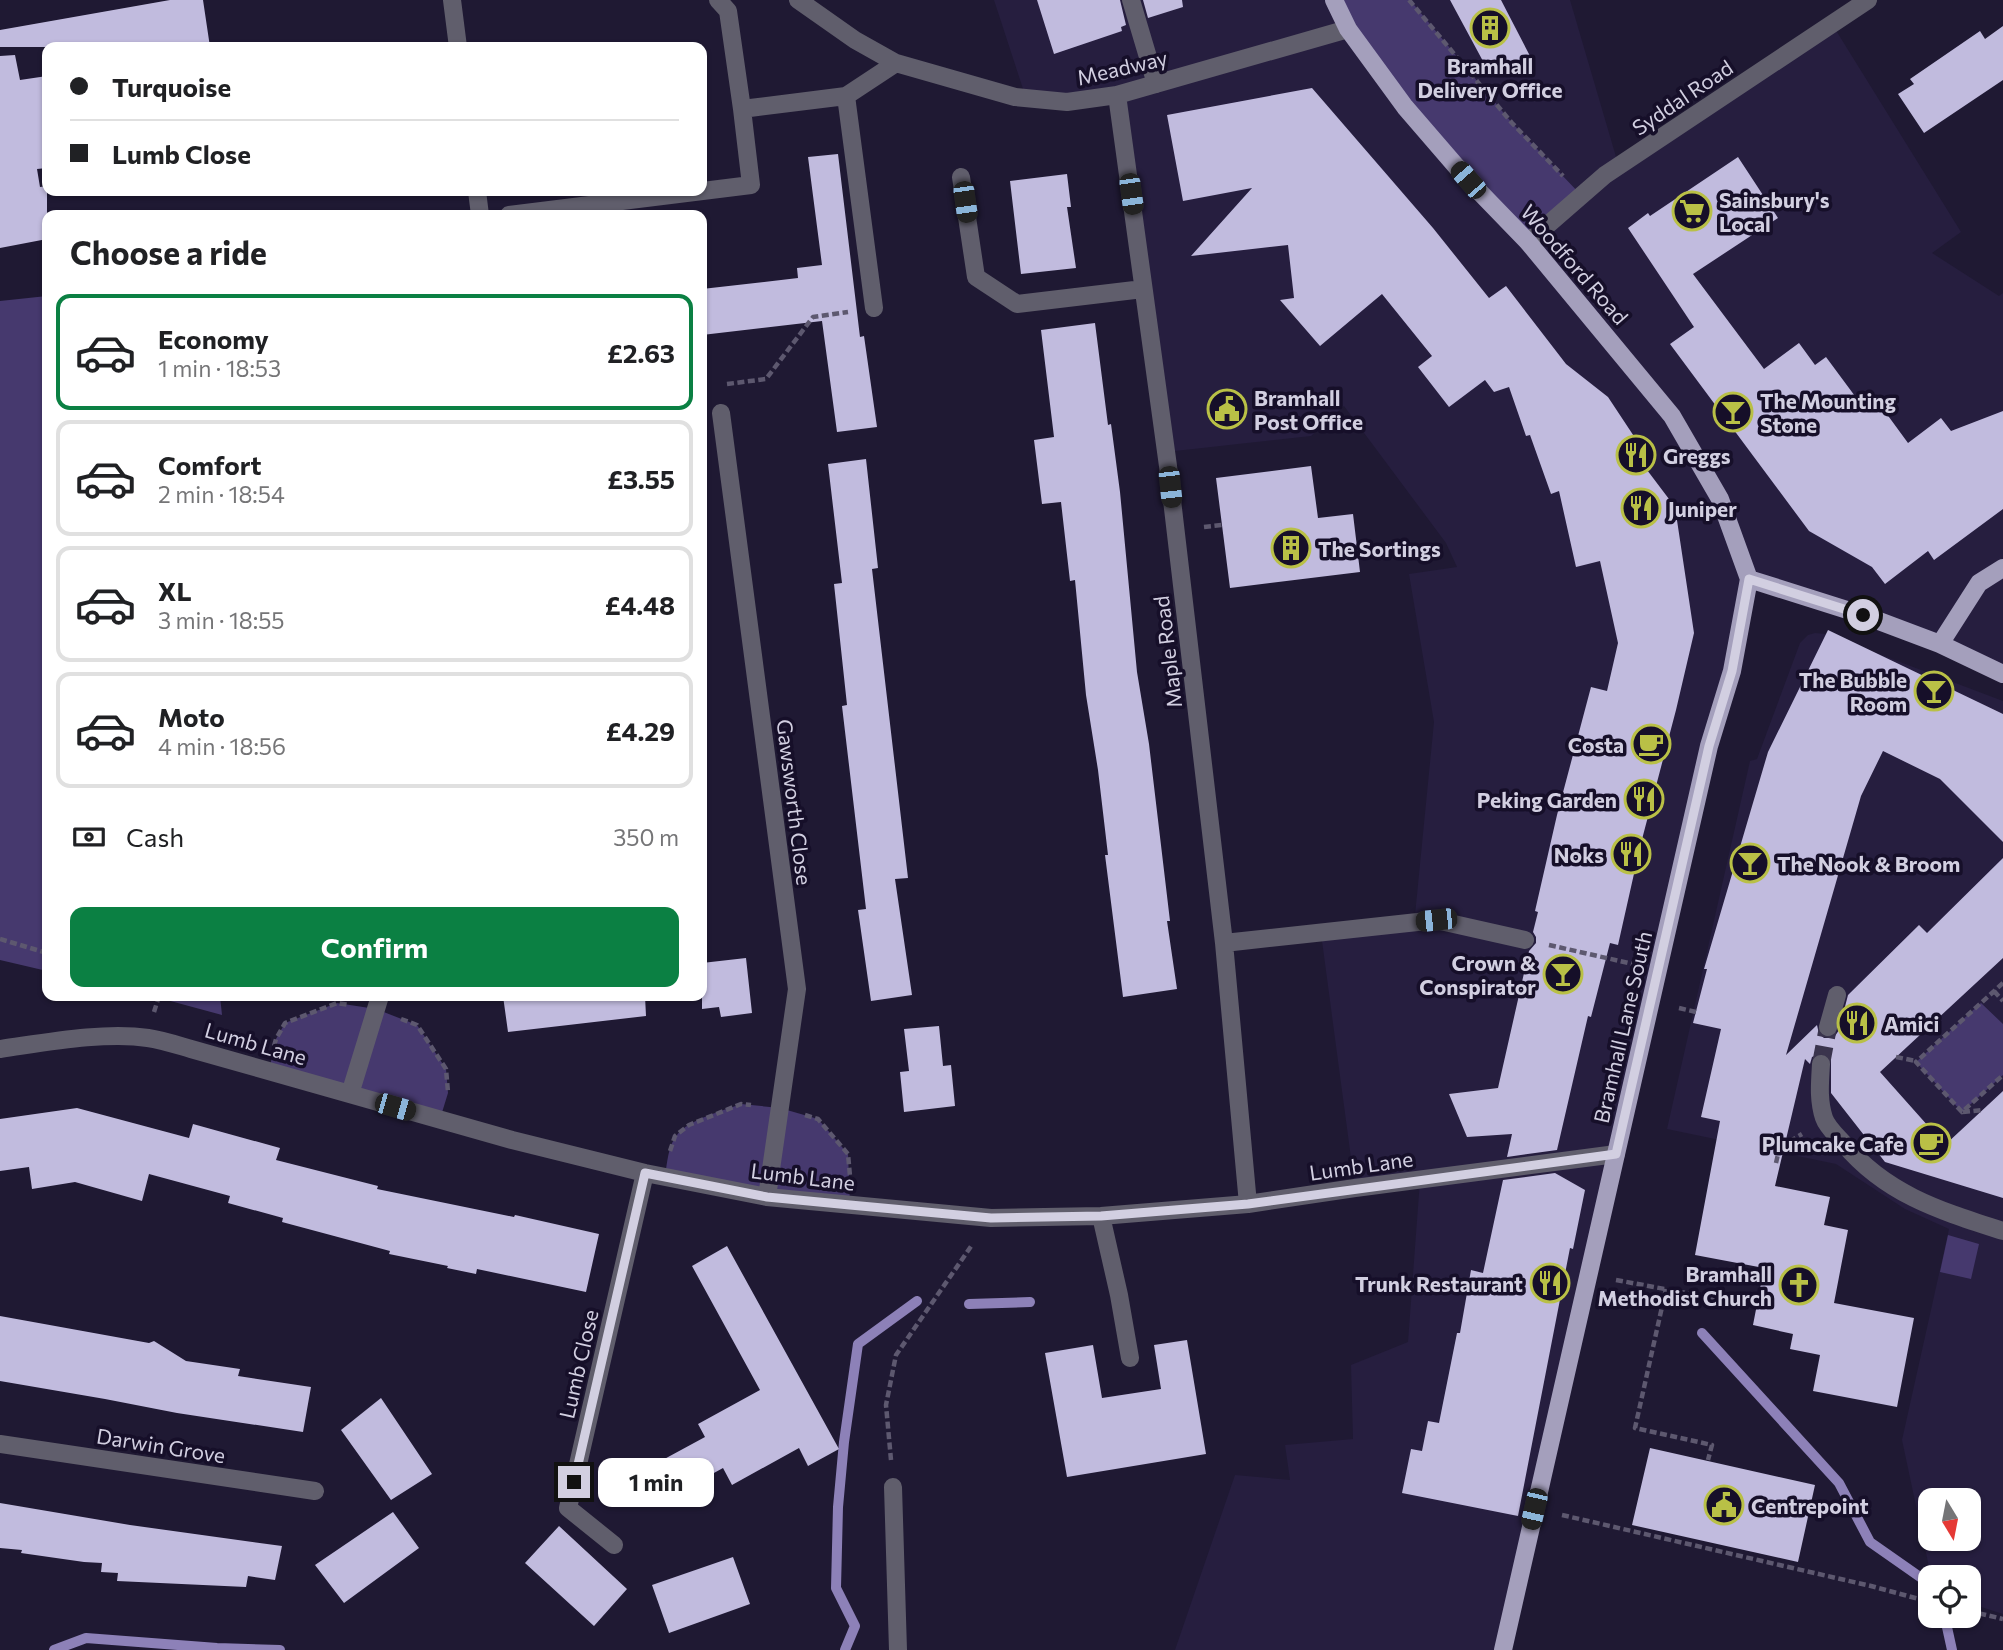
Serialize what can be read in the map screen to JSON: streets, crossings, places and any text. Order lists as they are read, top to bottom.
{
  "streets": {
    "main road": ["Woodford Road", "Bramhall Lane South"],
    "street": [
      "Meadway",
      "Syddal Road",
      "Maple Road",
      "Gawsworth Close",
      "Lumb Lane",
      "Lumb Close",
      "Darwin Grove"
    ]
  },
  "crossings": [
    ["Meadway", "Woodford Road"],
    ["Meadway", "Maple Road"],
    ["Syddal Road", "Woodford Road"],
    ["Woodford Road", "Bramhall Lane South"],
    ["Maple Road", "Lumb Lane"],
    ["Gawsworth Close", "Lumb Lane"],
    ["Bramhall Lane South", "Lumb Lane"],
    ["Lumb Lane", "Lumb Close"]
  ],
  "places": {
    "building": ["Bramhall Delivery Office", "The Sortings"],
    "supermarket": ["Sainsbury's Local"],
    "public building": ["Bramhall Post Office", "Centrepoint"],
    "bar": [
      "The Mounting Stone",
      "The Bubble Room",
      "The Nook & Broom",
      "Crown & Conspirator"
    ],
    "restaurant": [
      "Greggs",
      "Juniper",
      "Peking Garden",
      "Noks",
      "Amici",
      "Trunk Restaurant"
    ],
    "cafe": ["Costa", "Plumcake Cafe"],
    "church": ["Bramhall Methodist Church"]
  },
  "north": "bottom",
  "page": {
    "banner": ["Turquoise", "Lumb Close"],
    "heading": "Choose a ride",
    "list": [
      {
        "name": "Economy",
        "note": "1 min · 18:53",
        "value": "£2.63"
      },
      {
        "name": "Comfort",
        "note": "2 min · 18:54",
        "value": "£3.55"
      },
      {
        "name": "XL",
        "note": "3 min · 18:55",
        "value": "£4.48"
      },
      {
        "name": "Moto",
        "note": "4 min · 18:56",
        "value": "£4.29"
      }
    ],
    "pay": ["Cash", "350 m"],
    "buttons": "Confirm",
    "bubble": "1 min"
  }
}
